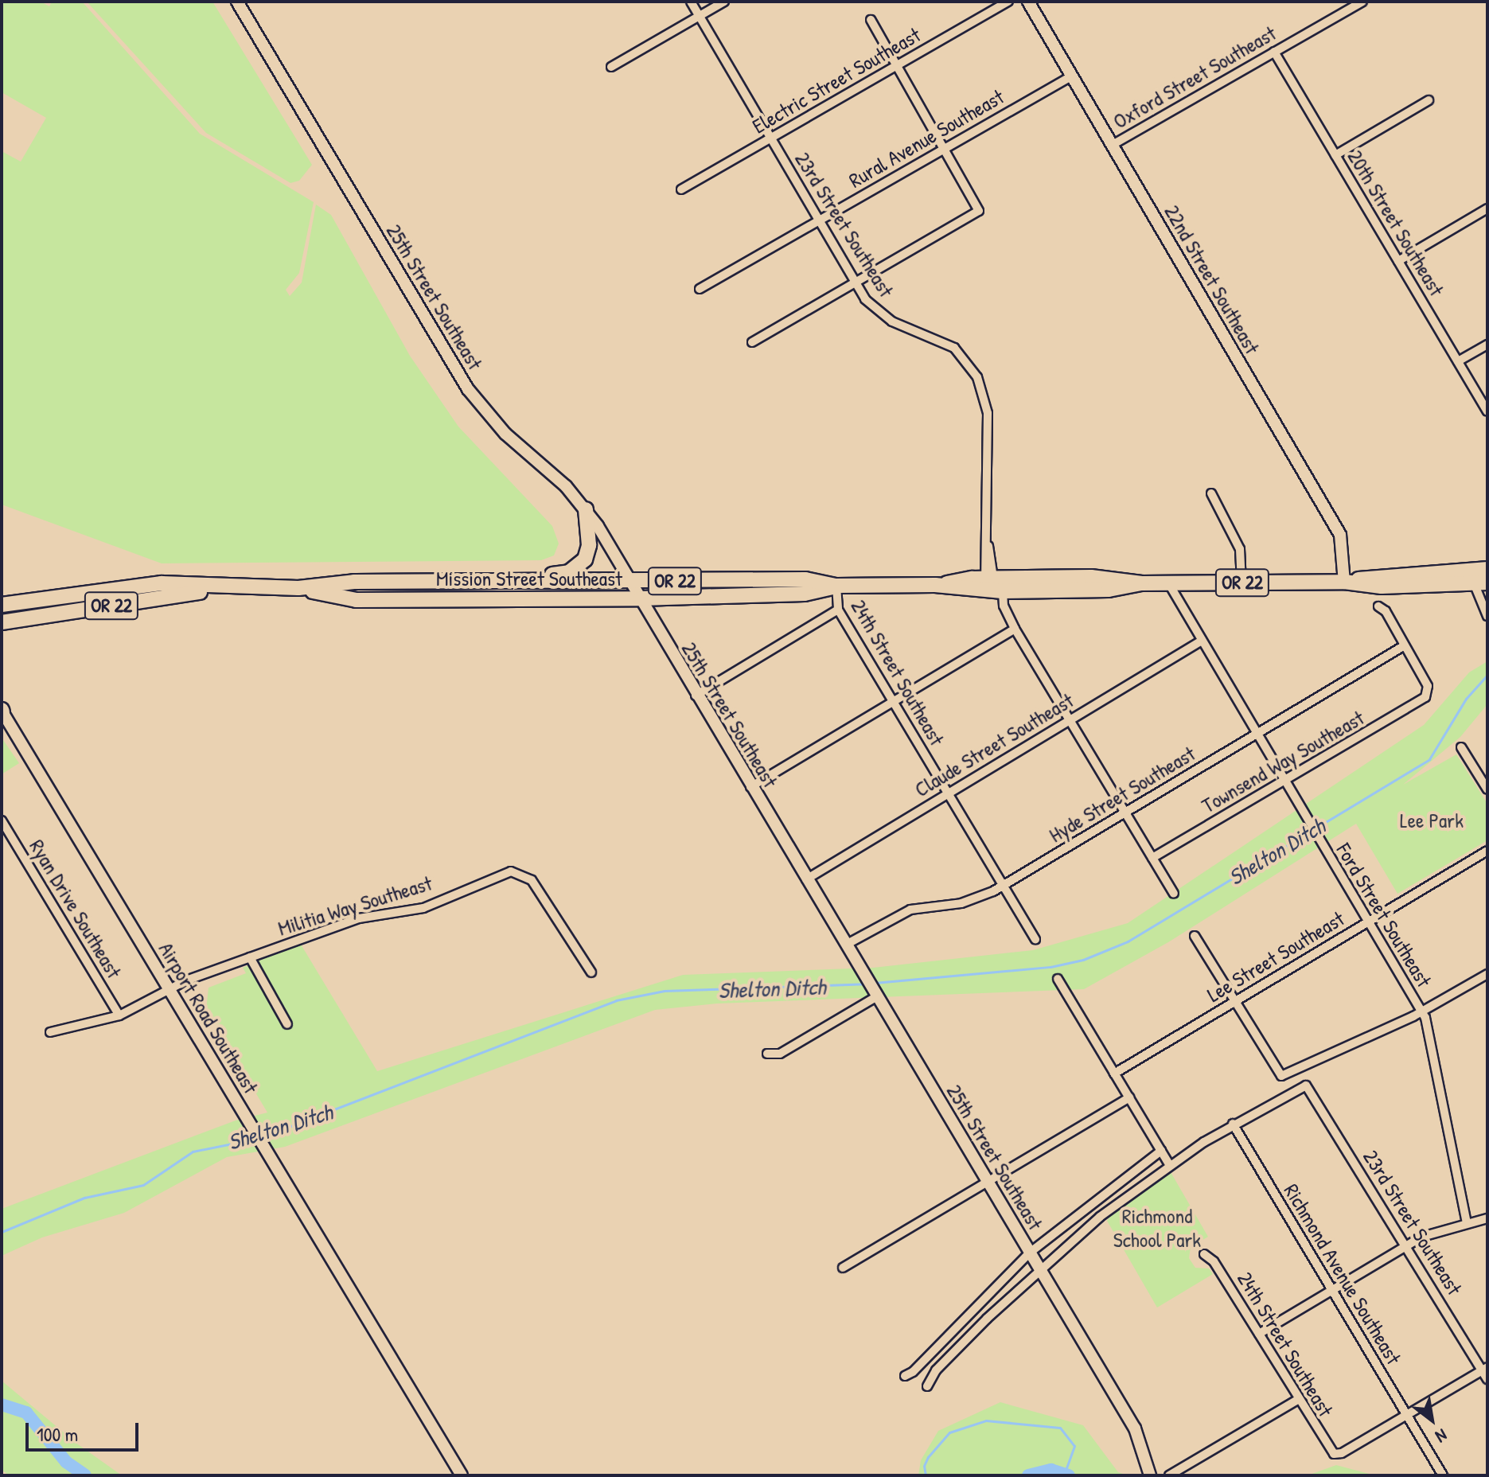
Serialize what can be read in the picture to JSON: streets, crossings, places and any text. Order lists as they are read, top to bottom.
{
  "streets": {
    "highway": ["Mission Street Southeast", "OR 22"],
    "street": [
      "Oxford Street Southeast",
      "Electric Street Southeast",
      "Rural Avenue Southeast",
      "20th Street Southeast",
      "23rd Street Southeast",
      "22nd Street Southeast",
      "25th Street Southeast",
      "24th Street Southeast",
      "Claude Street Southeast",
      "Townsend Way Southeast",
      "Hyde Street Southeast",
      "Militia Way Southeast",
      "Ryan Drive Southeast",
      "Ford Street Southeast",
      "Lee Street Southeast",
      "Airport Road Southeast",
      "Richmond Avenue Southeast"
    ]
  },
  "crossings": [
    ["Oxford Street Southeast", "20th Street Southeast"],
    ["Oxford Street Southeast", "22nd Street Southeast"],
    ["Electric Street Southeast", "23rd Street Southeast"],
    ["Rural Avenue Southeast", "23rd Street Southeast"],
    ["Rural Avenue Southeast", "22nd Street Southeast"],
    ["23rd Street Southeast", "Mission Street Southeast"],
    ["23rd Street Southeast", "Richmond Avenue Southeast"],
    ["22nd Street Southeast", "Mission Street Southeast"],
    ["25th Street Southeast", "Mission Street Southeast"],
    ["25th Street Southeast", "Claude Street Southeast"],
    ["25th Street Southeast", "Hyde Street Southeast"],
    ["Mission Street Southeast", "24th Street Southeast"],
    ["Mission Street Southeast", "Ford Street Southeast"],
    ["24th Street Southeast", "Claude Street Southeast"],
    ["24th Street Southeast", "Hyde Street Southeast"],
    ["24th Street Southeast", "Richmond Avenue Southeast"],
    ["Claude Street Southeast", "Ford Street Southeast"],
    ["Townsend Way Southeast", "Hyde Street Southeast"],
    ["Townsend Way Southeast", "Ford Street Southeast"],
    ["Hyde Street Southeast", "Ford Street Southeast"],
    ["Militia Way Southeast", "Ryan Drive Southeast"],
    ["Militia Way Southeast", "Airport Road Southeast"],
    ["Ford Street Southeast", "Lee Street Southeast"]
  ],
  "water": ["Shelton Ditch"],
  "parks": ["Lee Park", "Richmond School Park"],
  "scale_bar": "100 m",
  "north": "bottom right"
}
